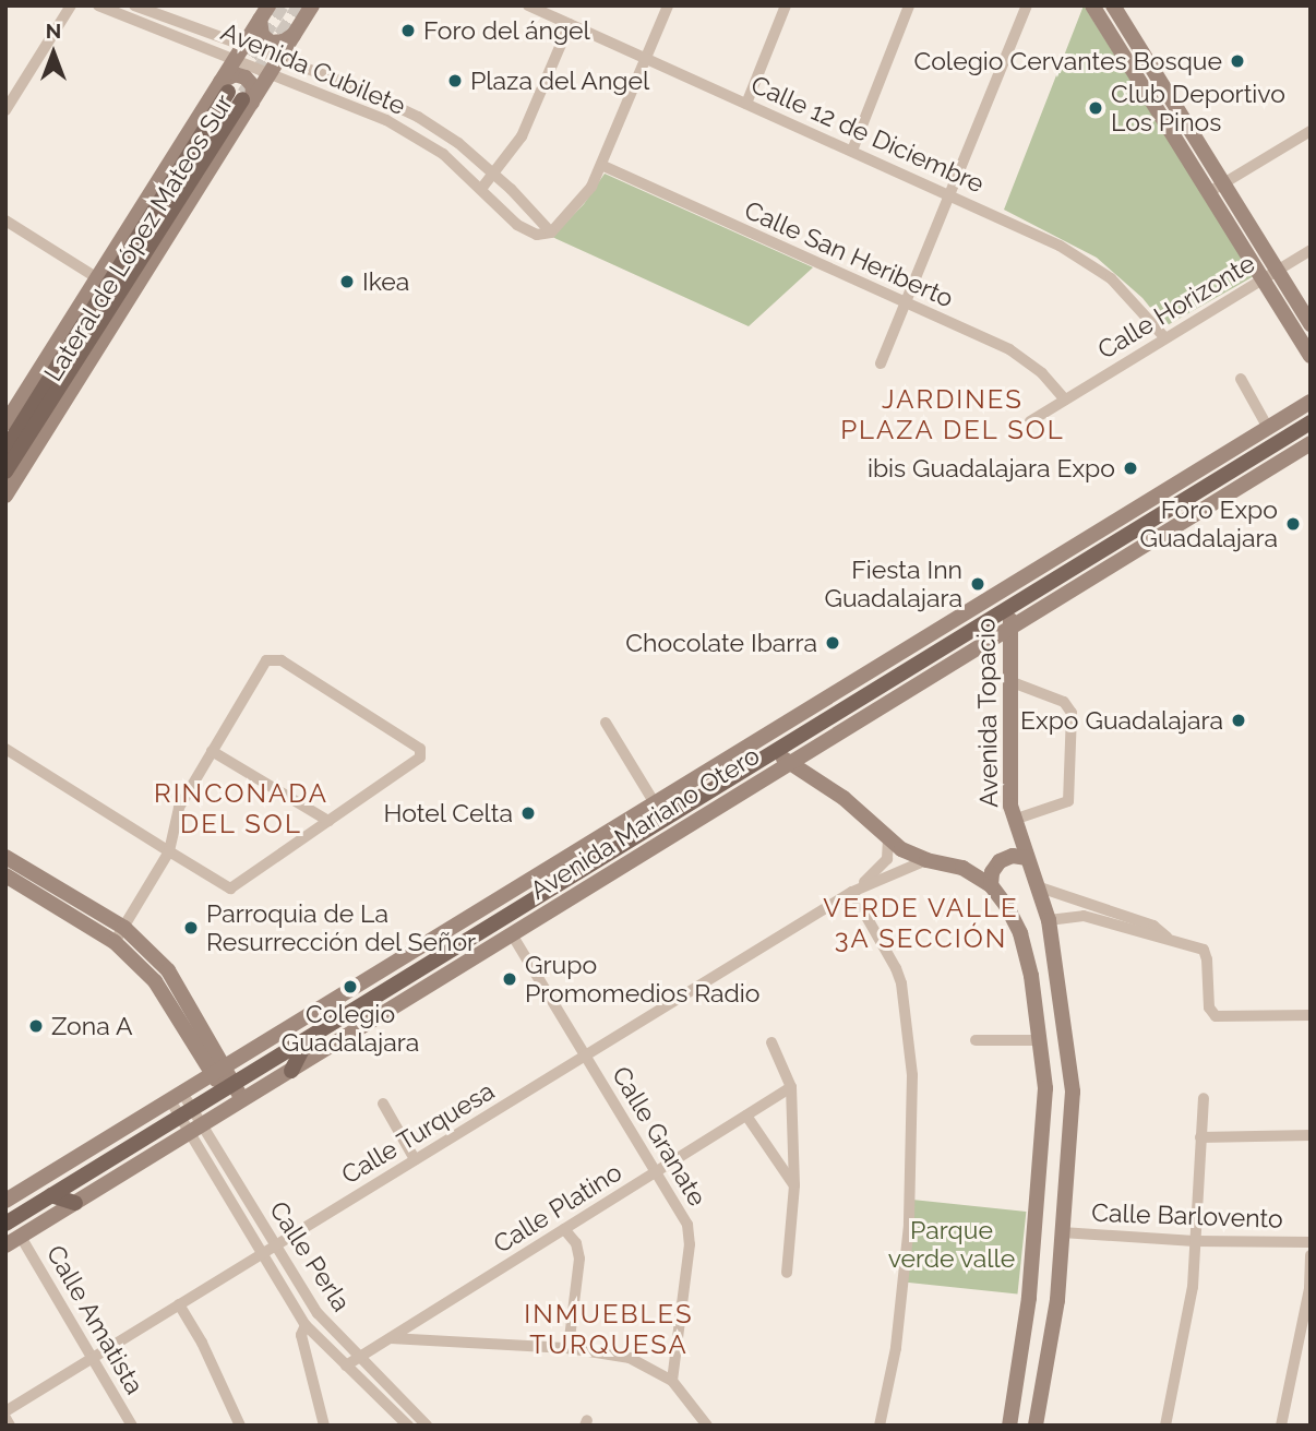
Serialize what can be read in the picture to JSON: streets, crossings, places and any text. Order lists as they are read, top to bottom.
{
  "streets": {
    "main road": ["Lateral de López Mateos Sur", "Avenida Topacio", "Avenida Mariano Otero"],
    "street": [
      "Avenida Cubilete",
      "Calle 12 de Diciembre",
      "Calle San Heriberto",
      "Calle Horizonte",
      "Calle Turquesa",
      "Calle Granate",
      "Calle Platino",
      "Calle Barlovento",
      "Calle Perla",
      "Calle Amatista"
    ]
  },
  "crossings": [
    ["Avenida Cubilete", "Lateral de López Mateos Sur"],
    ["Calle 12 de Diciembre", "Calle Horizonte"],
    ["Calle San Heriberto", "Calle Horizonte"],
    ["Avenida Topacio", "Avenida Mariano Otero"],
    ["Avenida Topacio", "Calle Barlovento"],
    ["Avenida Mariano Otero", "Calle Granate"],
    ["Avenida Mariano Otero", "Calle Perla"],
    ["Avenida Mariano Otero", "Calle Amatista"],
    ["Calle Turquesa", "Calle Granate"],
    ["Calle Turquesa", "Calle Perla"],
    ["Calle Turquesa", "Calle Amatista"],
    ["Calle Granate", "Calle Platino"],
    ["Calle Platino", "Calle Perla"]
  ],
  "districts": [
    "JARDINES PLAZA DEL SOL",
    "RINCONADA DEL SOL",
    "VERDE VALLE 3A SECCIÓN",
    "INMUEBLES TURQUESA"
  ],
  "parks": ["Parque verde valle"],
  "places": [
    "Foro del ángel",
    "Colegio Cervantes Bosque",
    "Plaza del Angel",
    "Club Deportivo Los Pinos",
    "Ikea",
    "ibis Guadalajara Expo",
    "Foro Expo Guadalajara",
    "Fiesta Inn Guadalajara",
    "Chocolate Ibarra",
    "Expo Guadalajara",
    "Hotel Celta",
    "Parroquia de La Resurrección del Señor",
    "Grupo Promomedios Radio",
    "Colegio Guadalajara",
    "Zona A"
  ],
  "north": "top"
}
